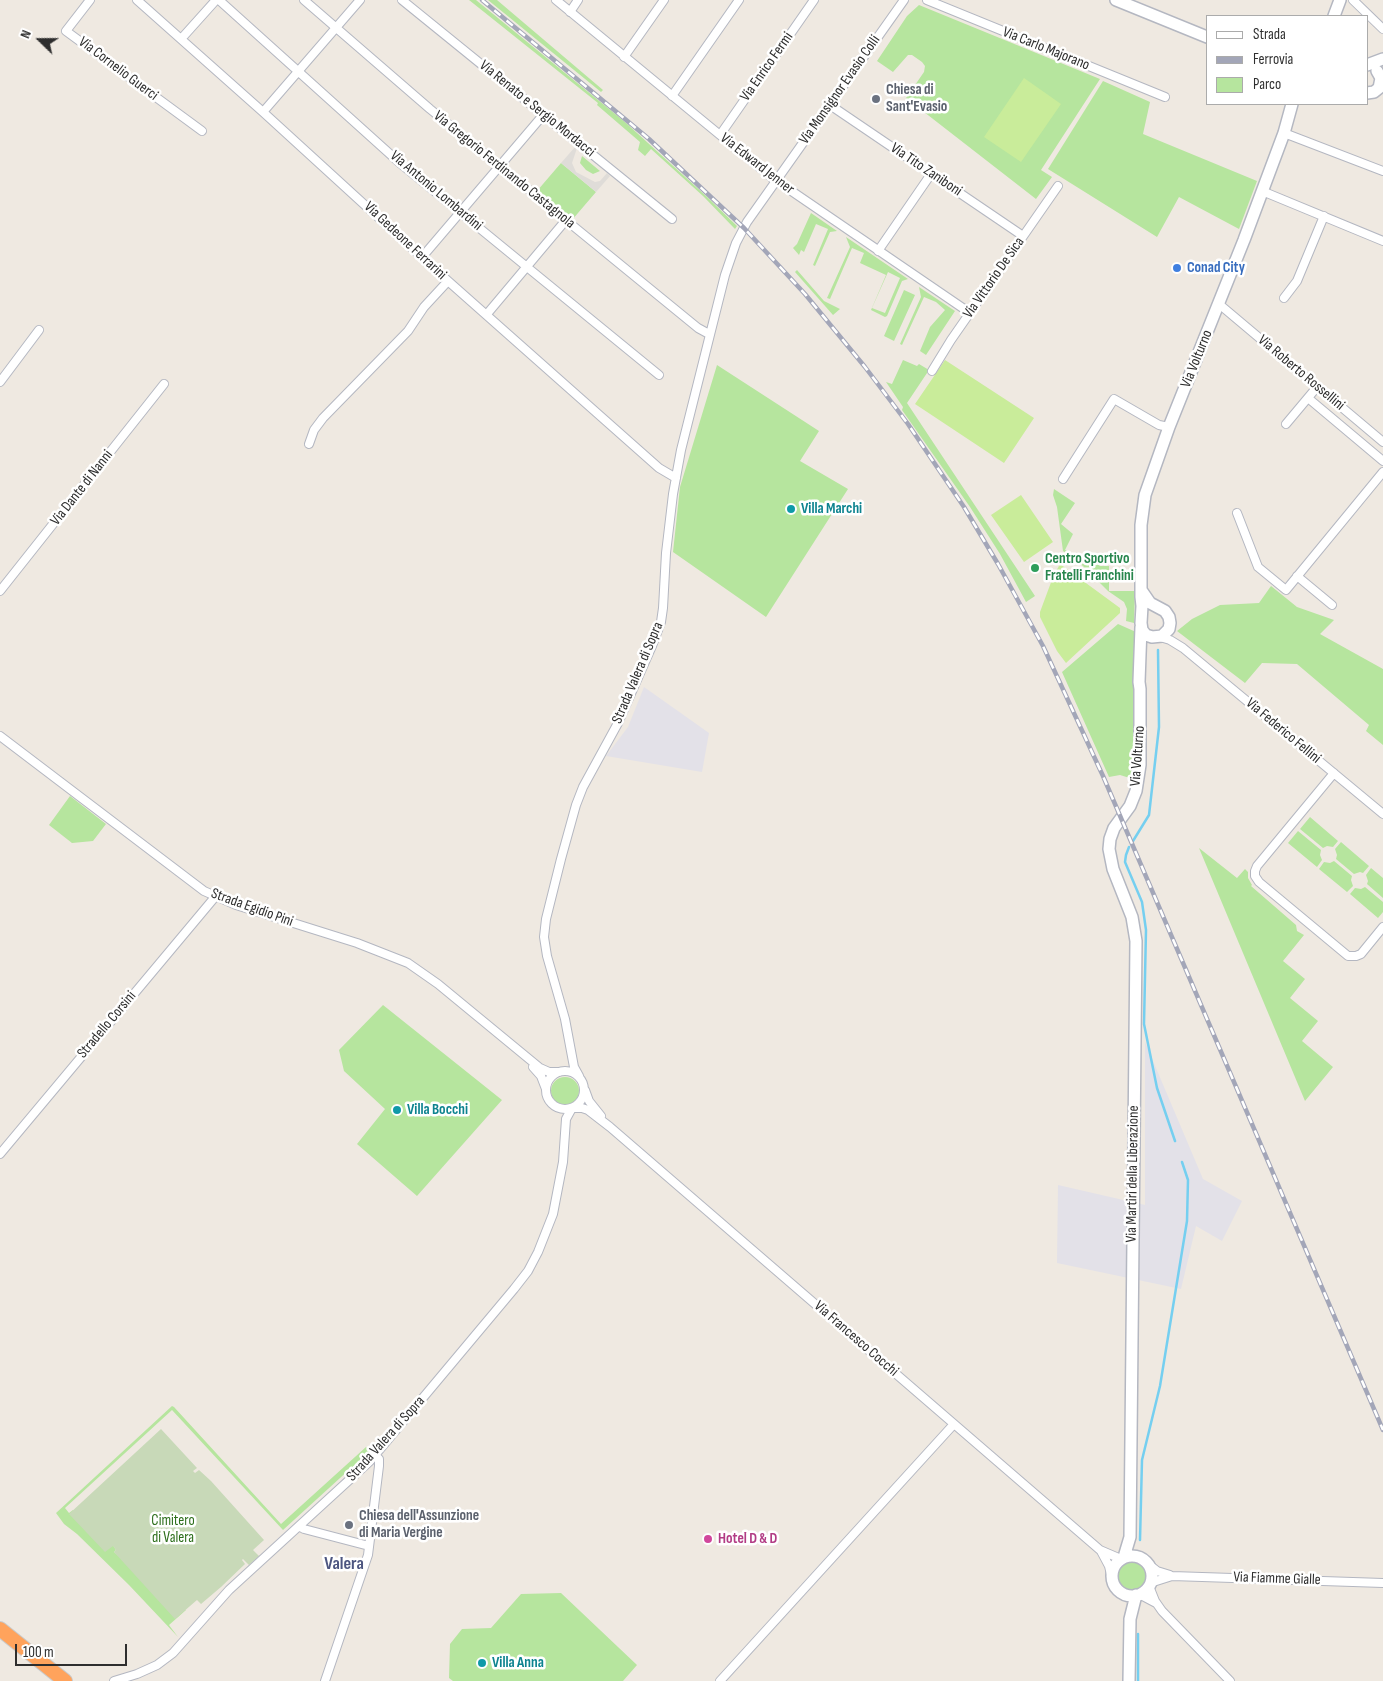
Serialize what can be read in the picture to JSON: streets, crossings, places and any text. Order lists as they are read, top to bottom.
{
  "streets": {
    "street": [
      "Via Carlo Majorano",
      "Via Enrico Fermi",
      "Via Cornelio Guerci",
      "Via Monsignor Evasio Colli",
      "Via Renato e Sergio Mordacci",
      "Via Edward Jenner",
      "Via Gregorio Ferdinando Castagnola",
      "Via Tito Zaniboni",
      "Via Antonio Lombardini",
      "Via Gedeone Ferrarini",
      "Via Vittorio De Sica",
      "Via Volturno",
      "Via Roberto Rossellini",
      "Via Dante di Nanni",
      "Strada Valera di Sopra",
      "Via Federico Fellini",
      "Strada Egidio Pini",
      "Stradello Corsini",
      "Via Martiri della Liberazione",
      "Via Francesco Cocchi",
      "Via Fiamme Gialle"
    ]
  },
  "crossings": [
    ["Via Enrico Fermi", "Via Edward Jenner"],
    ["Via Monsignor Evasio Colli", "Via Edward Jenner"],
    ["Via Monsignor Evasio Colli", "Via Tito Zaniboni"],
    ["Via Monsignor Evasio Colli", "Strada Valera di Sopra"],
    ["Via Edward Jenner", "Via Vittorio De Sica"],
    ["Via Edward Jenner", "Strada Valera di Sopra"],
    ["Via Gregorio Ferdinando Castagnola", "Strada Valera di Sopra"],
    ["Via Tito Zaniboni", "Via Vittorio De Sica"],
    ["Via Gedeone Ferrarini", "Strada Valera di Sopra"],
    ["Via Volturno", "Via Roberto Rossellini"],
    ["Via Volturno", "Via Federico Fellini"],
    ["Via Volturno", "Via Martiri della Liberazione"],
    ["Strada Valera di Sopra", "Strada Egidio Pini"],
    ["Strada Valera di Sopra", "Via Francesco Cocchi"],
    ["Strada Egidio Pini", "Stradello Corsini"],
    ["Strada Egidio Pini", "Via Francesco Cocchi"],
    ["Via Martiri della Liberazione", "Via Francesco Cocchi"],
    ["Via Martiri della Liberazione", "Via Fiamme Gialle"],
    ["Via Francesco Cocchi", "Via Fiamme Gialle"]
  ],
  "districts": ["Valera"],
  "parks": ["Cimitero di Valera"],
  "places": [
    "Chiesa di Sant'Evasio",
    "Conad City",
    "Villa Marchi",
    "Centro Sportivo Fratelli Franchini",
    "Villa Bocchi",
    "Chiesa dell'Assunzione di Maria Vergine",
    "Hotel D & D",
    "Villa Anna"
  ],
  "legend": ["Strada", "Ferrovia", "Parco"],
  "scale_bar": "100 m",
  "north": "left"
}
